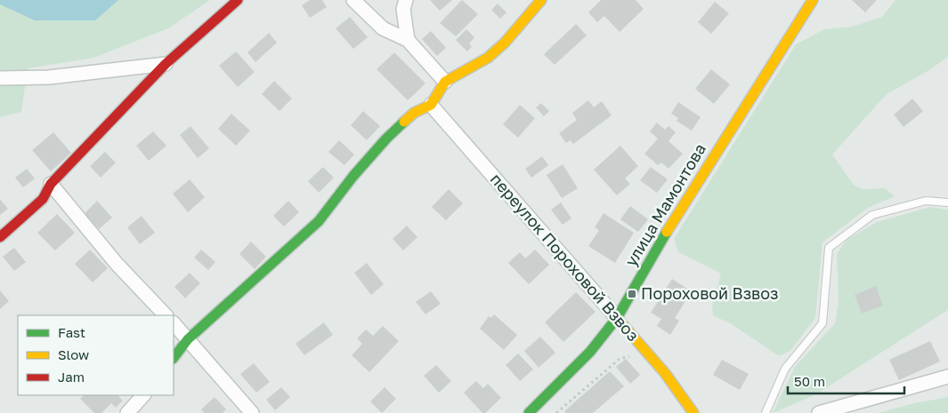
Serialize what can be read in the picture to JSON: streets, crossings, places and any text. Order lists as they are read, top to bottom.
{
  "streets": {
    "street": ["улица Мамонтова", "переулок Пороховой Взвоз"]
  },
  "crossings": [
    ["улица Мамонтова", "переулок Пороховой Взвоз"]
  ],
  "places": {
    "transit": ["Пороховой Взвоз"]
  },
  "legend": ["Fast", "Slow", "Jam"],
  "scale_bar": "50 m"
}
